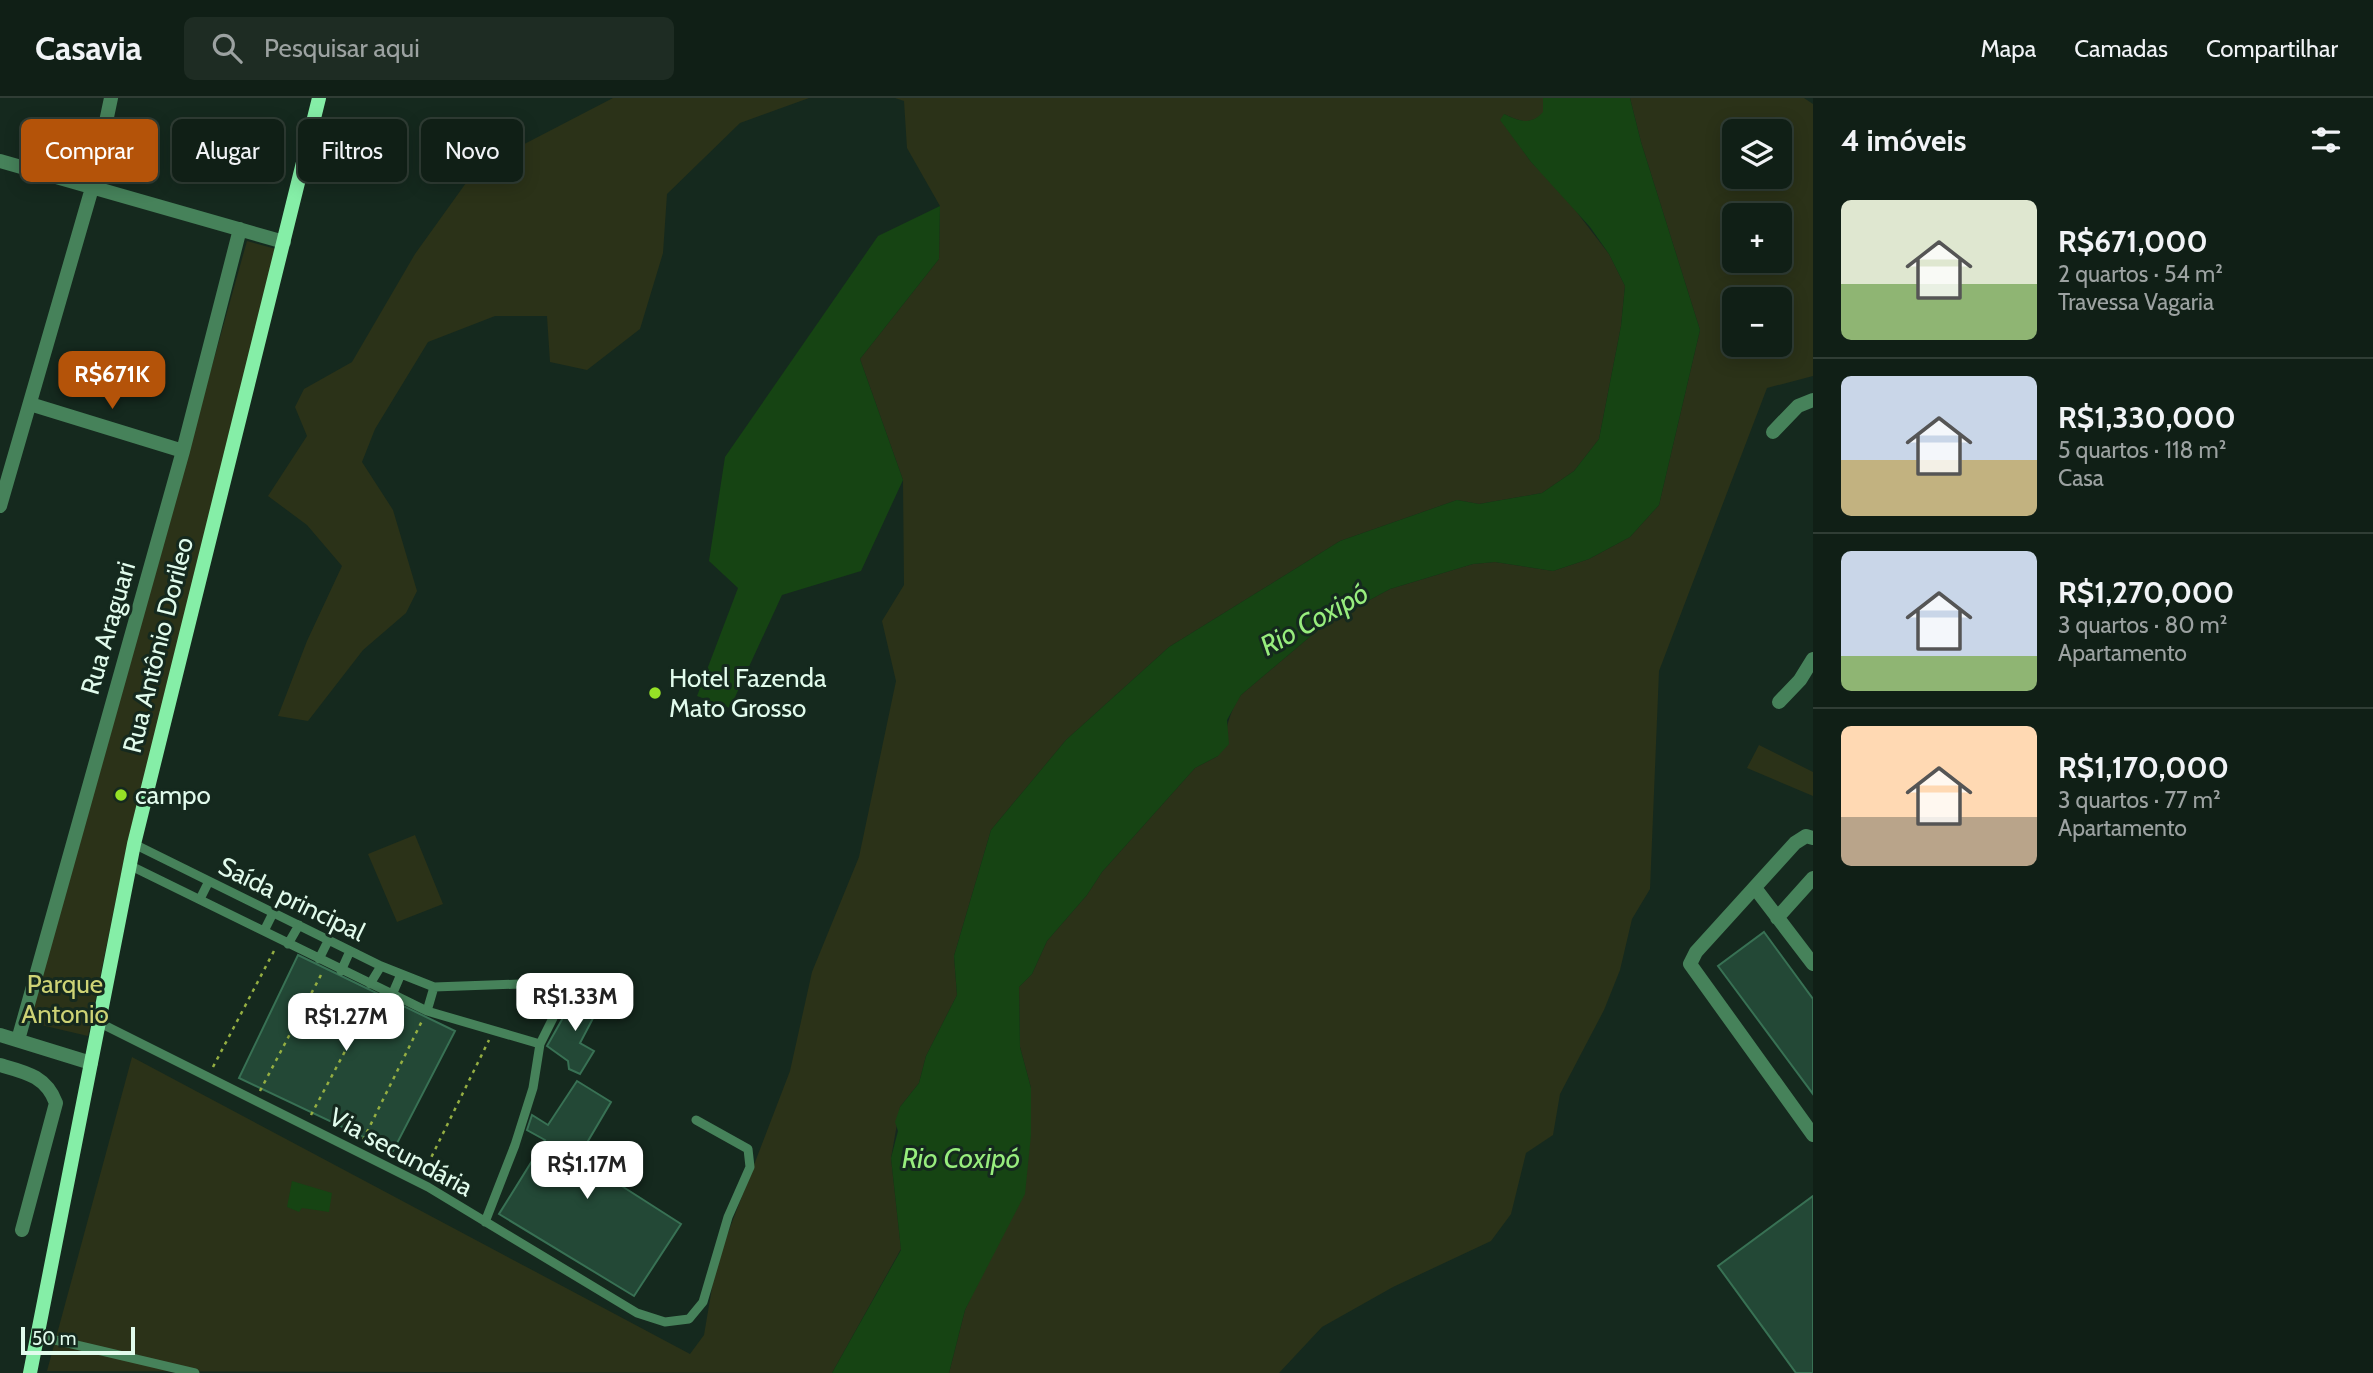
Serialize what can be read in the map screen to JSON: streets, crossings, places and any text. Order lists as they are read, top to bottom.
{
  "streets": {
    "street": ["Rua Araguari", "Rua Antônio Dorileo"],
    "lane": ["Saída principal", "Via secundária"]
  },
  "crossings": [
    ["Rua Antônio Dorileo", "Saída principal"],
    ["Rua Antônio Dorileo", "Via secundária"]
  ],
  "water": ["Rio Coxipó"],
  "parks": ["Parque Antonio"],
  "places": ["Hotel Fazenda Mato Grosso", "campo"],
  "scale_bar": "50 m",
  "page": {
    "header": "Casavia",
    "search": "Pesquisar aqui",
    "nav": ["Mapa", "Camadas", "Compartilhar"],
    "heading": "4 imóveis",
    "map_buttons": ["+", "−"],
    "chip": [
      "Comprar",
      "Alugar",
      "Filtros",
      "Novo"
    ],
    "list": [
      {
        "name": "R$671,000",
        "note": "2 quartos · 54 m² · Travessa Vagaria"
      },
      {
        "name": "R$1,330,000",
        "note": "5 quartos · 118 m² · Casa"
      },
      {
        "name": "R$1,270,000",
        "note": "3 quartos · 80 m² · Apartamento"
      },
      {
        "name": "R$1,170,000",
        "note": "3 quartos · 77 m² · Apartamento"
      }
    ],
    "price": [
      "R$671K",
      "R$1.33M",
      "R$1.27M",
      "R$1.17M"
    ],
    "scale": "50 m"
  }
}
